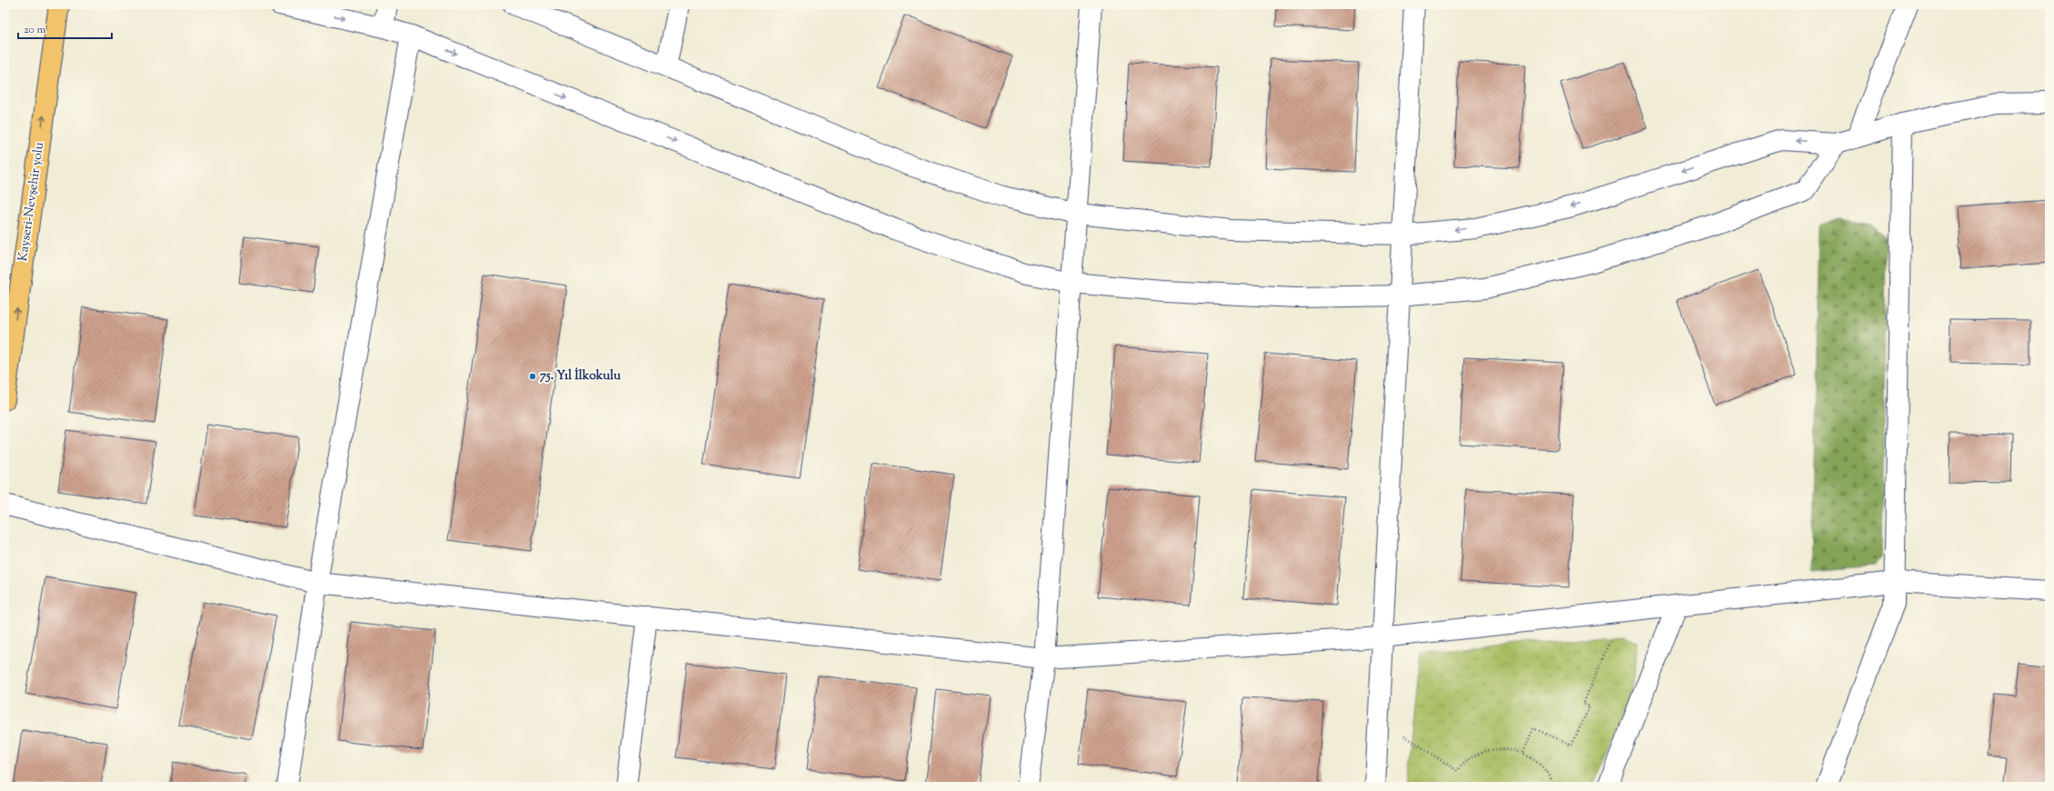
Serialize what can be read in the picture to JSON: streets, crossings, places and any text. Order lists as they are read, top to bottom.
{
  "streets": {
    "highway": ["Kayseri-Nevşehir yolu"]
  },
  "one_way": ["Kayseri-Nevşehir yolu"],
  "places": ["75. Yıl İlkokulu"],
  "scale_bar": "20 m"
}
